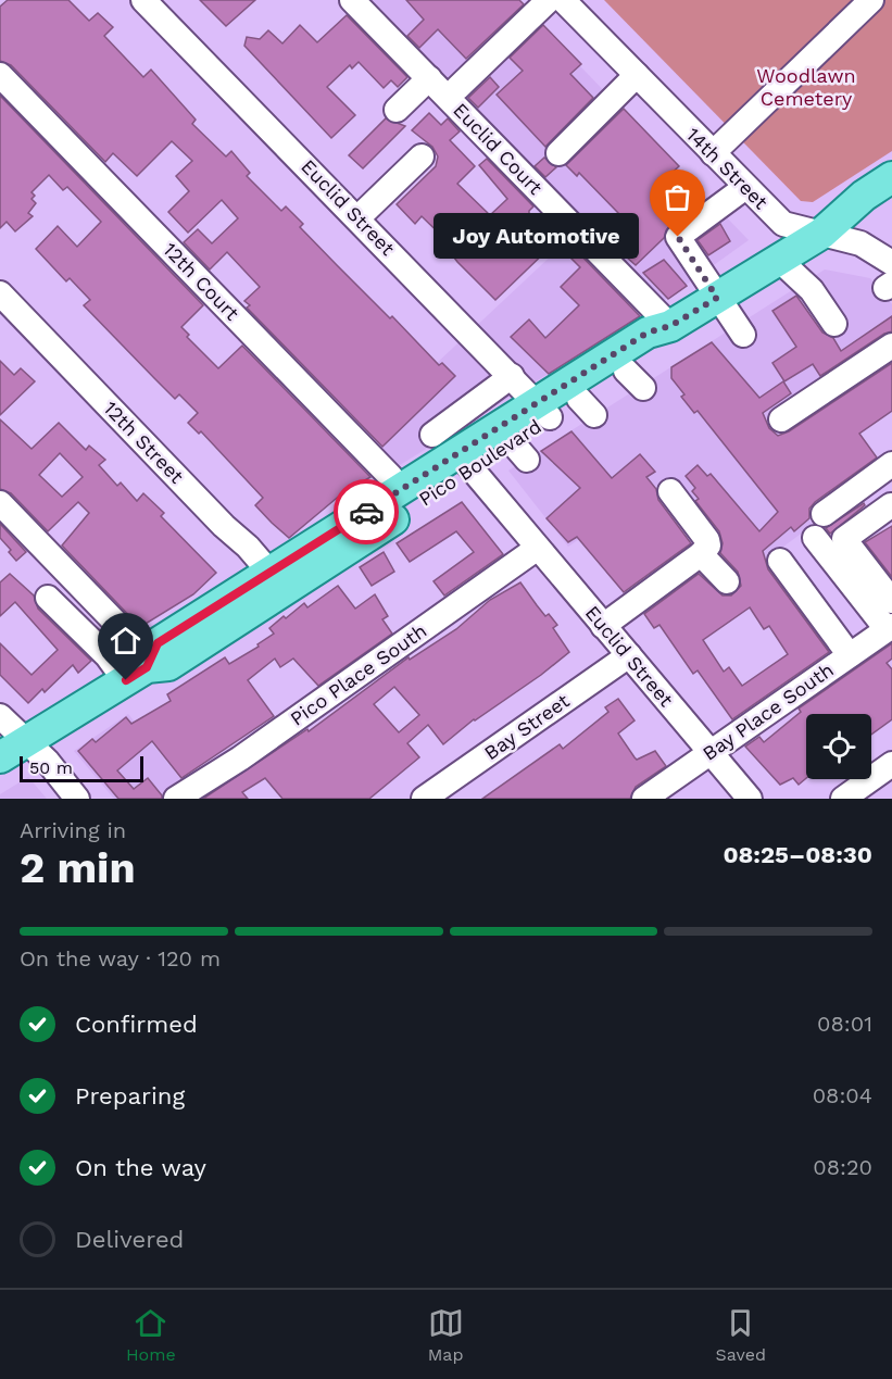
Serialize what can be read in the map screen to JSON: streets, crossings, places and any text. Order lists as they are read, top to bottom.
{
  "streets": {
    "main road": ["Pico Boulevard"],
    "street": [
      "Euclid Court",
      "14th Street",
      "Euclid Street",
      "12th Court",
      "12th Street",
      "Pico Place South",
      "Bay Place South",
      "Bay Street"
    ]
  },
  "crossings": [
    ["Euclid Court", "Pico Boulevard"],
    ["14th Street", "Pico Boulevard"],
    ["Euclid Street", "Pico Boulevard"],
    ["Euclid Street", "Pico Place South"],
    ["Euclid Street", "Bay Place South"],
    ["Euclid Street", "Bay Street"],
    ["12th Court", "Pico Boulevard"],
    ["12th Street", "Pico Boulevard"]
  ],
  "parks": ["Woodlawn Cemetery"],
  "places": ["Joy Automotive"],
  "scale_bar": "50 m",
  "page": {
    "bubble": "Joy Automotive",
    "scale": "50 m",
    "heading": ["2 min", "Arriving in", "08:25–08:30"],
    "bar": "On the way · 120 m",
    "list": [
      ["Confirmed", "08:01"],
      ["Preparing", "08:04"],
      ["On the way", "08:20"],
      "Delivered"
    ],
    "tabs": ["Home", "Map", "Saved"]
  }
}
